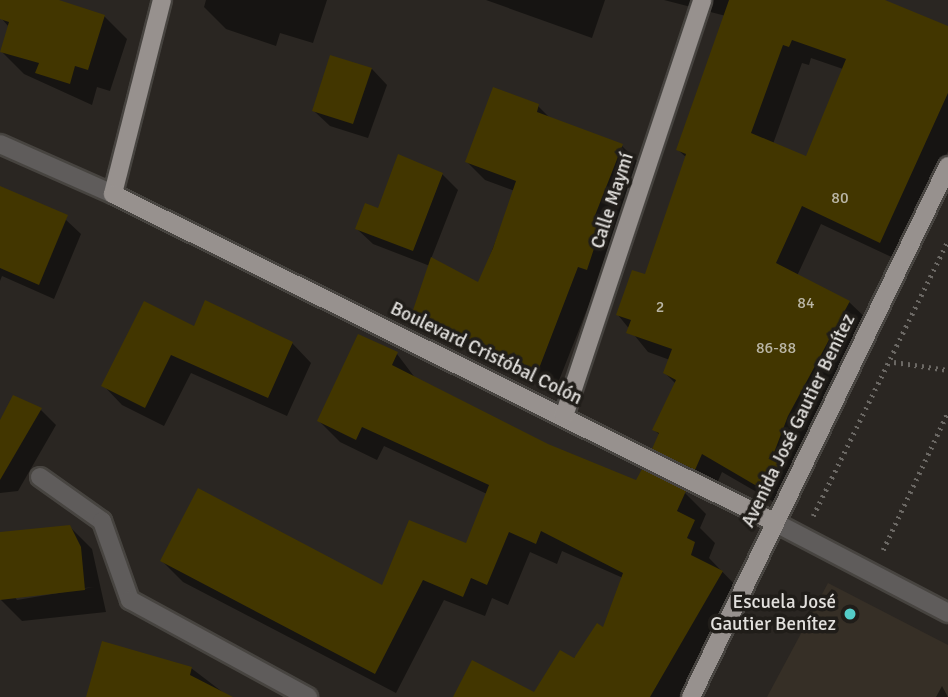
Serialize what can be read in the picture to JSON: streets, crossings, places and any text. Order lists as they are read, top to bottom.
{
  "streets": {
    "main road": ["Calle Maymí", "Boulevard Cristóbal Colón", "Avenida José Gautier Benítez"]
  },
  "crossings": [
    ["Calle Maymí", "Boulevard Cristóbal Colón"],
    ["Boulevard Cristóbal Colón", "Avenida José Gautier Benítez"]
  ],
  "places": ["Escuela José Gautier Benítez"],
  "house_numbers": [
    "80",
    "84",
    "2",
    "86-88"
  ]
}
